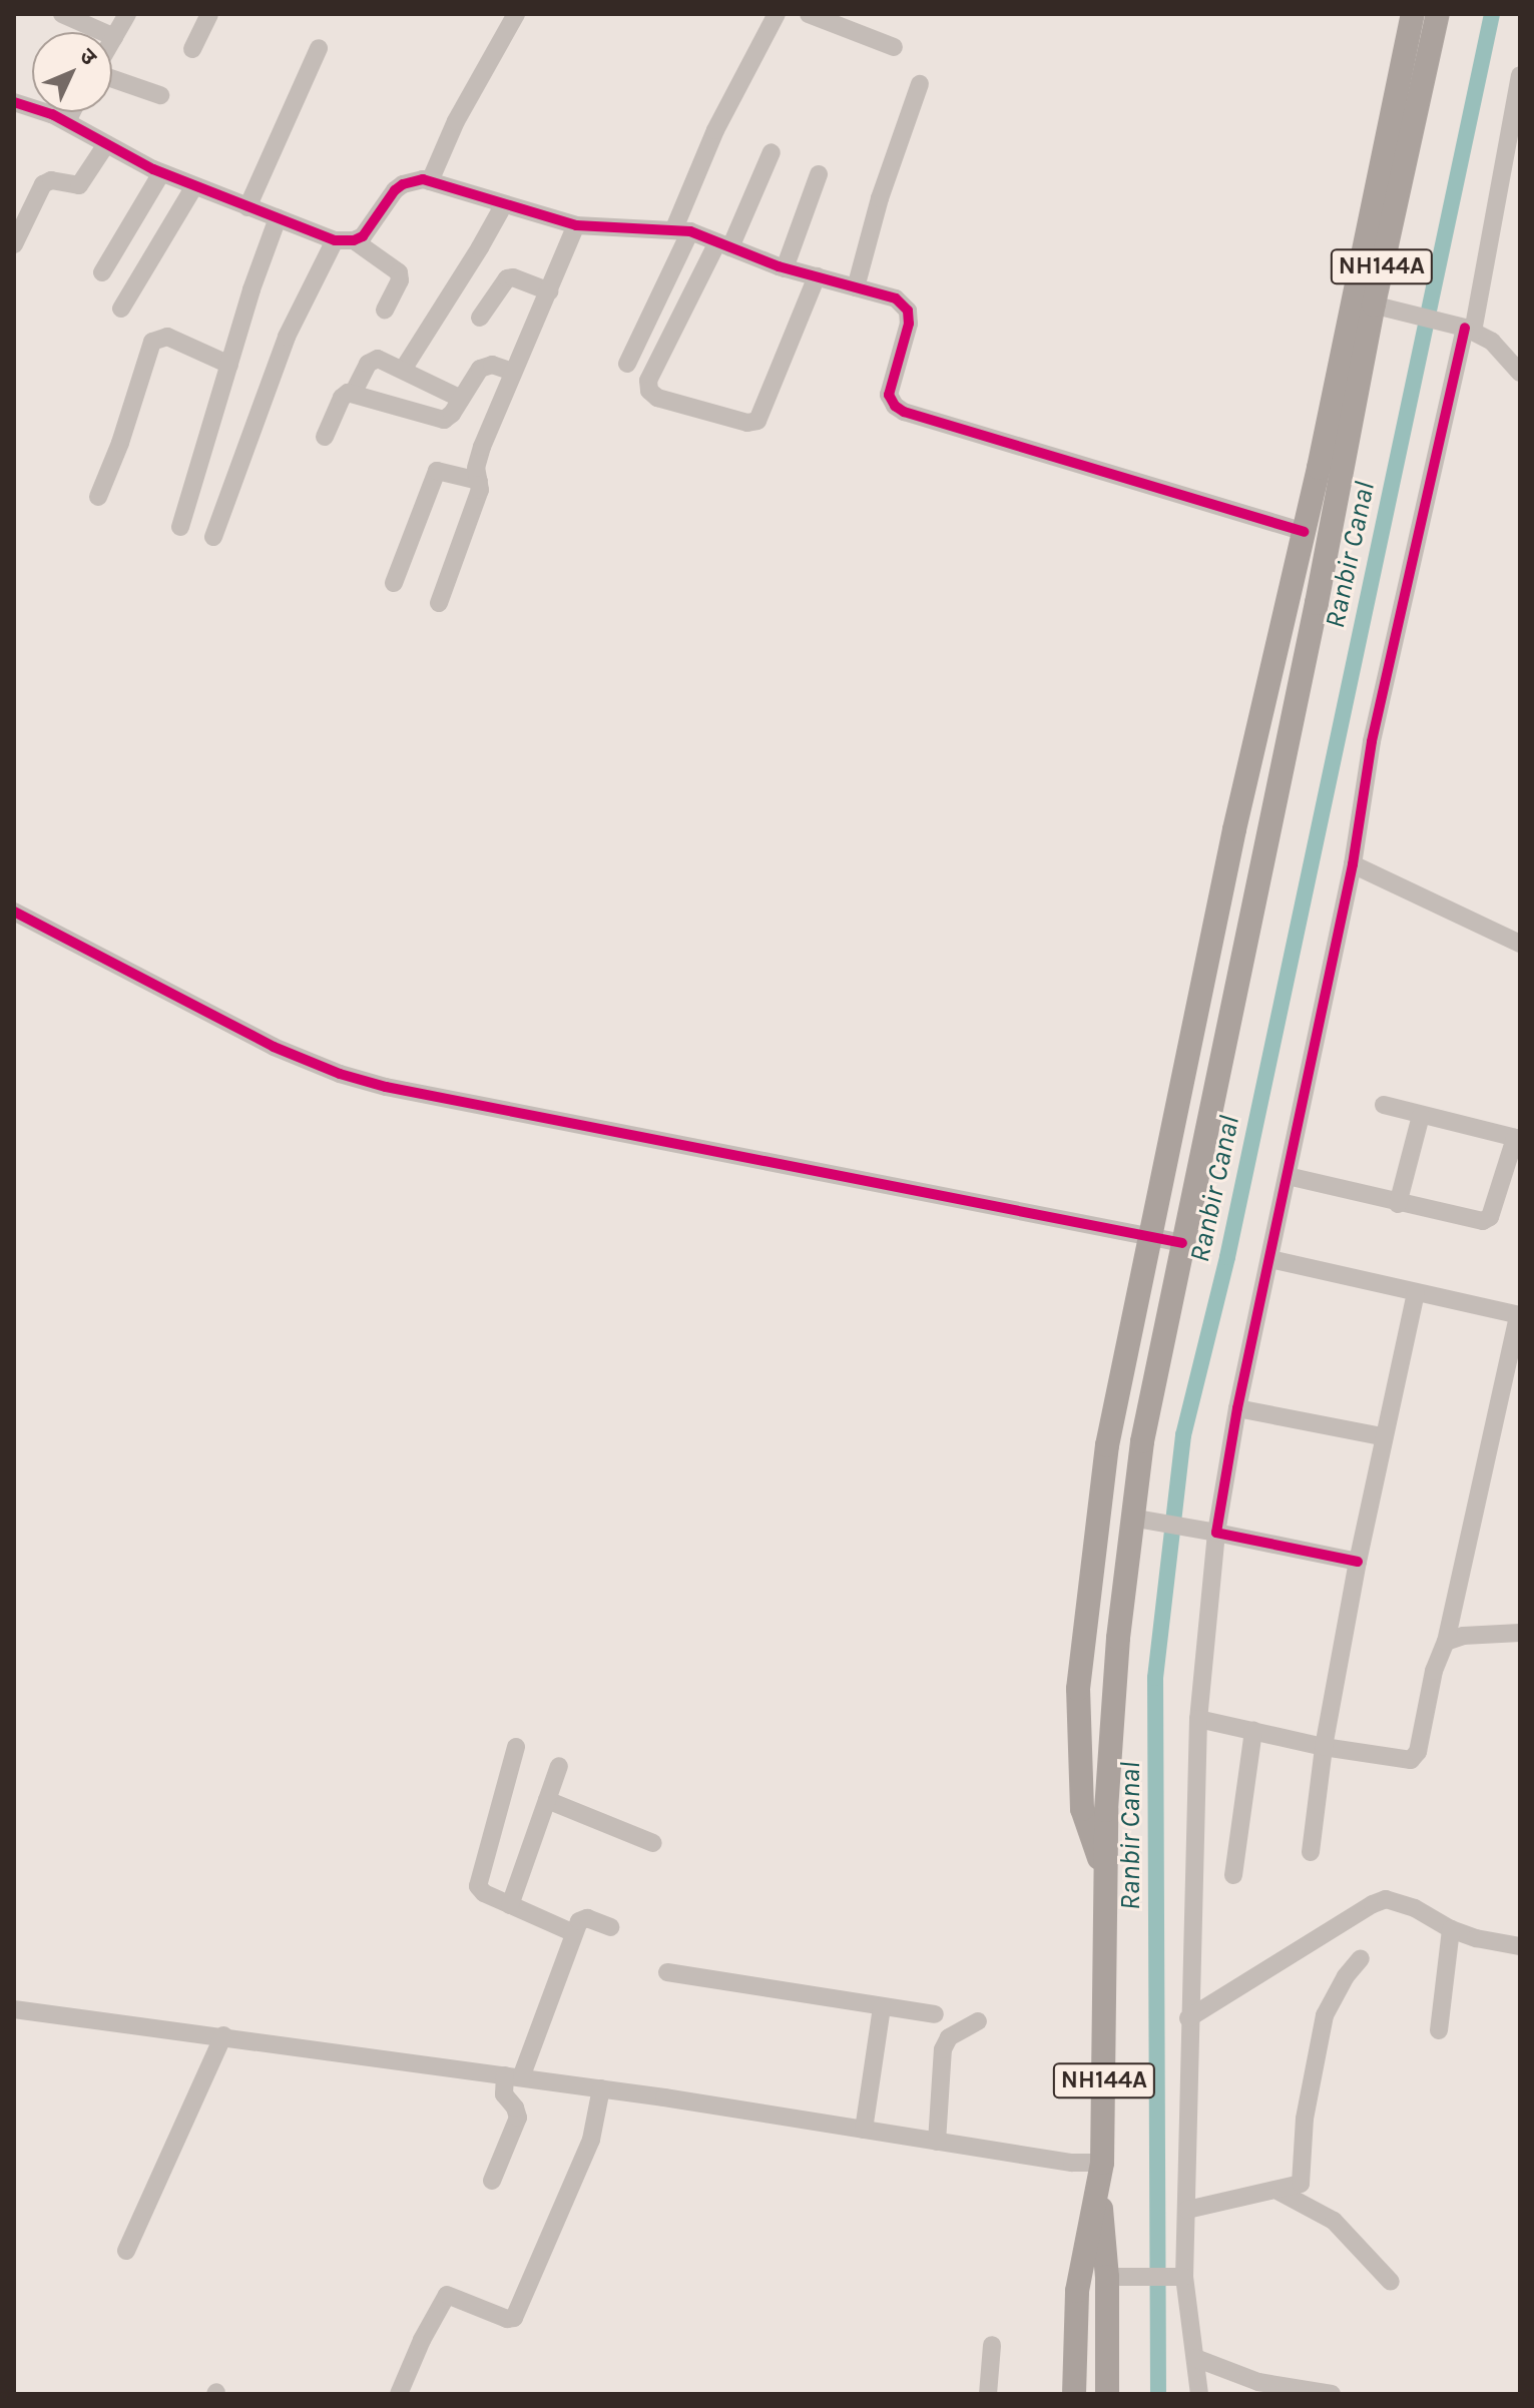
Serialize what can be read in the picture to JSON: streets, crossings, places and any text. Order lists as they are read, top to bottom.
{
  "streets": {
    "highway": ["NH144A"]
  },
  "water": ["Ranbir Canal"],
  "north": "top right"
}
